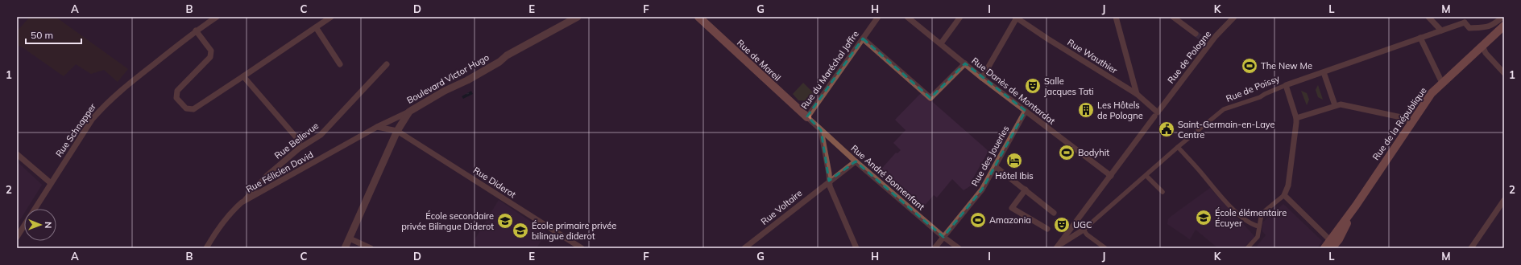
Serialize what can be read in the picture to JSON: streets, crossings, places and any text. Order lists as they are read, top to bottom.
{
  "streets": {
    "main road": ["Rue de Mareil", "Rue de la République"],
    "street": [
      "Rue Wauthier",
      "Rue de Pologne",
      "Rue du Maréchal Joffre",
      "Boulevard Victor Hugo",
      "Rue de Poissy",
      "Rue Danès de Montardat",
      "Rue Schnapper",
      "Rue Bellevue",
      "Rue des Joueries",
      "Rue Félicien David",
      "Rue André Bonnenfant",
      "Rue Diderot",
      "Rue Voltaire"
    ]
  },
  "crossings": [
    ["Rue Wauthier", "Rue de Pologne"],
    ["Rue de Pologne", "Rue de Poissy"],
    ["Rue de Pologne", "Rue Danès de Montardat"],
    ["Rue de Mareil", "Rue du Maréchal Joffre"],
    ["Rue de Mareil", "Rue André Bonnenfant"],
    ["Rue du Maréchal Joffre", "Rue André Bonnenfant"],
    ["Boulevard Victor Hugo", "Rue Félicien David"],
    ["Boulevard Victor Hugo", "Rue Diderot"],
    ["Rue Danès de Montardat", "Rue des Joueries"],
    ["Rue Bellevue", "Rue Félicien David"],
    ["Rue des Joueries", "Rue André Bonnenfant"],
    ["Rue André Bonnenfant", "Rue Voltaire"]
  ],
  "places": {
    "sports": ["The New Me", "Bodyhit", "Amazonia"],
    "theatre": ["Salle Jacques Tati", "UGC"],
    "building": ["Les Hôtels de Pologne"],
    "public building": ["Saint-Germain-en-Laye Centre"],
    "hotel": ["Hôtel Ibis"],
    "school or university": ["École élémentaire Écuyer", "École secondaire privée Bilingue Diderot", "École primaire privée bilingue diderot"]
  },
  "scale_bar": "50 m",
  "north": "right",
  "grid": {
    "columns": [
      "A",
      "B",
      "C",
      "D",
      "E",
      "F",
      "G",
      "H",
      "I",
      "J",
      "K",
      "L",
      "M"
    ],
    "rows": ["1", "2"]
  }
}
